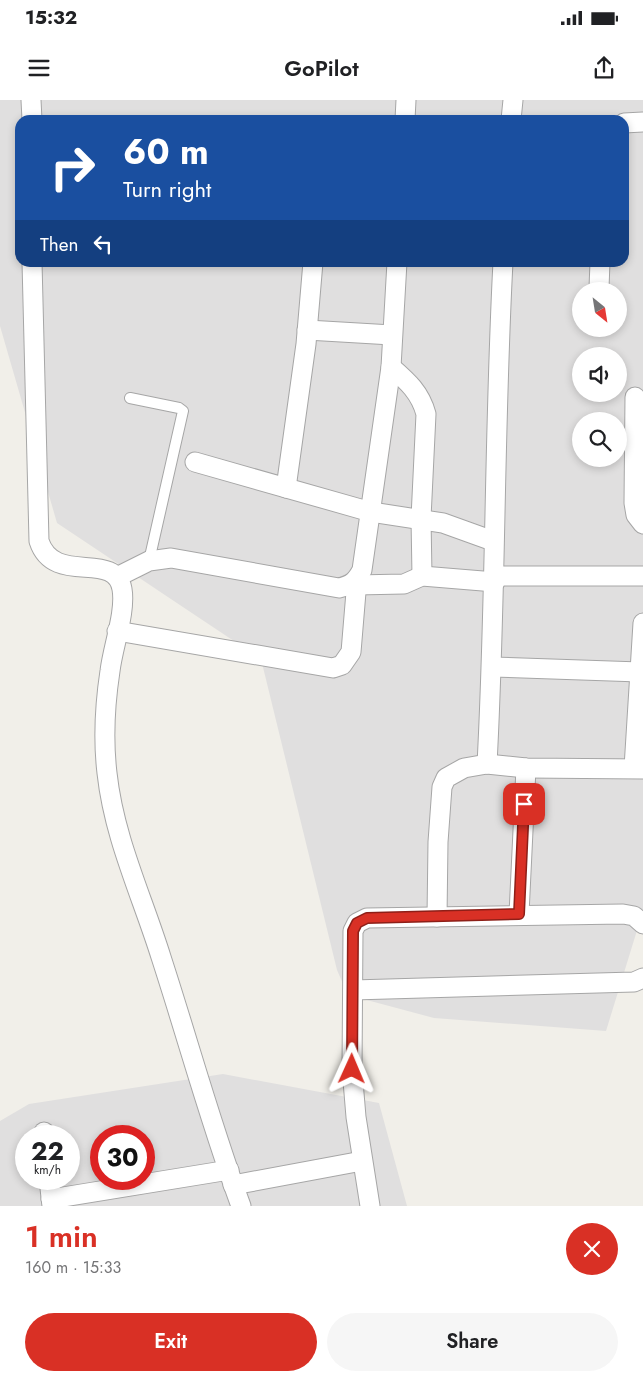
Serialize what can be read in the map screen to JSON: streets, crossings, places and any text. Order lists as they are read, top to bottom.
{
  "north": "bottom right",
  "page": {
    "status": "15:32",
    "header": "GoPilot",
    "turn": ["60 m", "Turn right"],
    "then": "Then",
    "speed": "22 km/h",
    "limit": "30",
    "heading": ["1 min", "160 m · 15:33"],
    "buttons": ["Exit", "Share"]
  }
}
